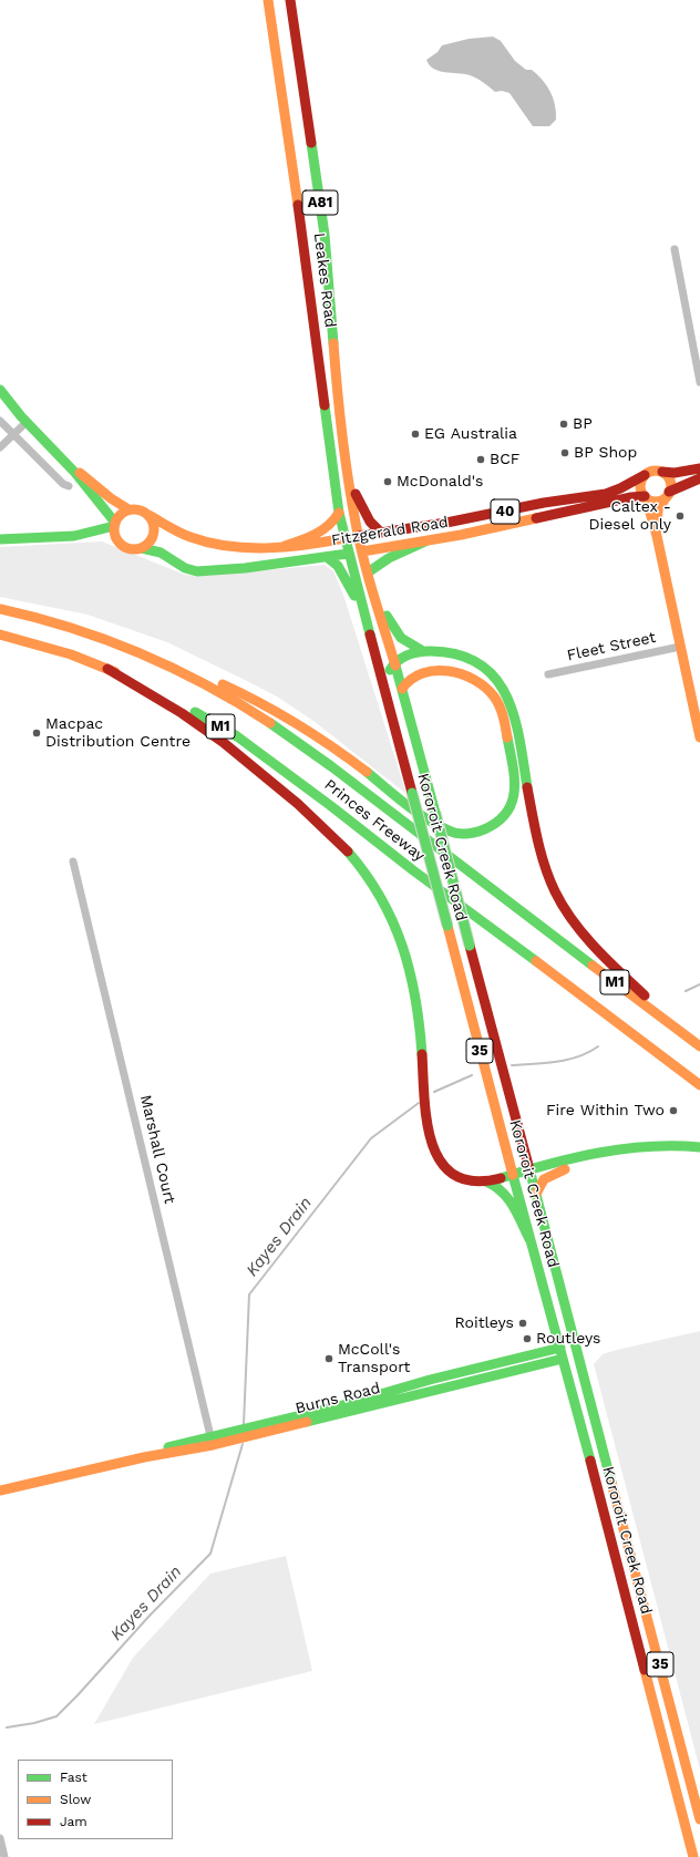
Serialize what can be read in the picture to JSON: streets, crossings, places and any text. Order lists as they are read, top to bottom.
{
  "streets": {
    "main road": [
      "A81",
      "Leakes Road",
      "40",
      "Fitzgerald Road",
      "M1",
      "Princes Freeway",
      "Kororoit Creek Road",
      "35",
      "Burns Road"
    ],
    "street": ["Fleet Street", "Marshall Court"]
  },
  "crossings": [
    ["Leakes Road", "Fitzgerald Road"],
    ["Leakes Road", "Kororoit Creek Road"],
    ["40", "Fitzgerald Road"],
    ["Fitzgerald Road", "Kororoit Creek Road"],
    ["Kororoit Creek Road", "Burns Road"],
    ["Marshall Court", "Burns Road"]
  ],
  "water": ["Kayes Drain"],
  "places": [
    "BP",
    "EG Australia",
    "BP Shop",
    "BCF",
    "McDonald's",
    "Caltex - Diesel only",
    "Macpac Distribution Centre",
    "Fire Within Two",
    "Roitleys",
    "Routleys",
    "McColl's Transport"
  ],
  "legend": ["Fast", "Slow", "Jam"]
}
